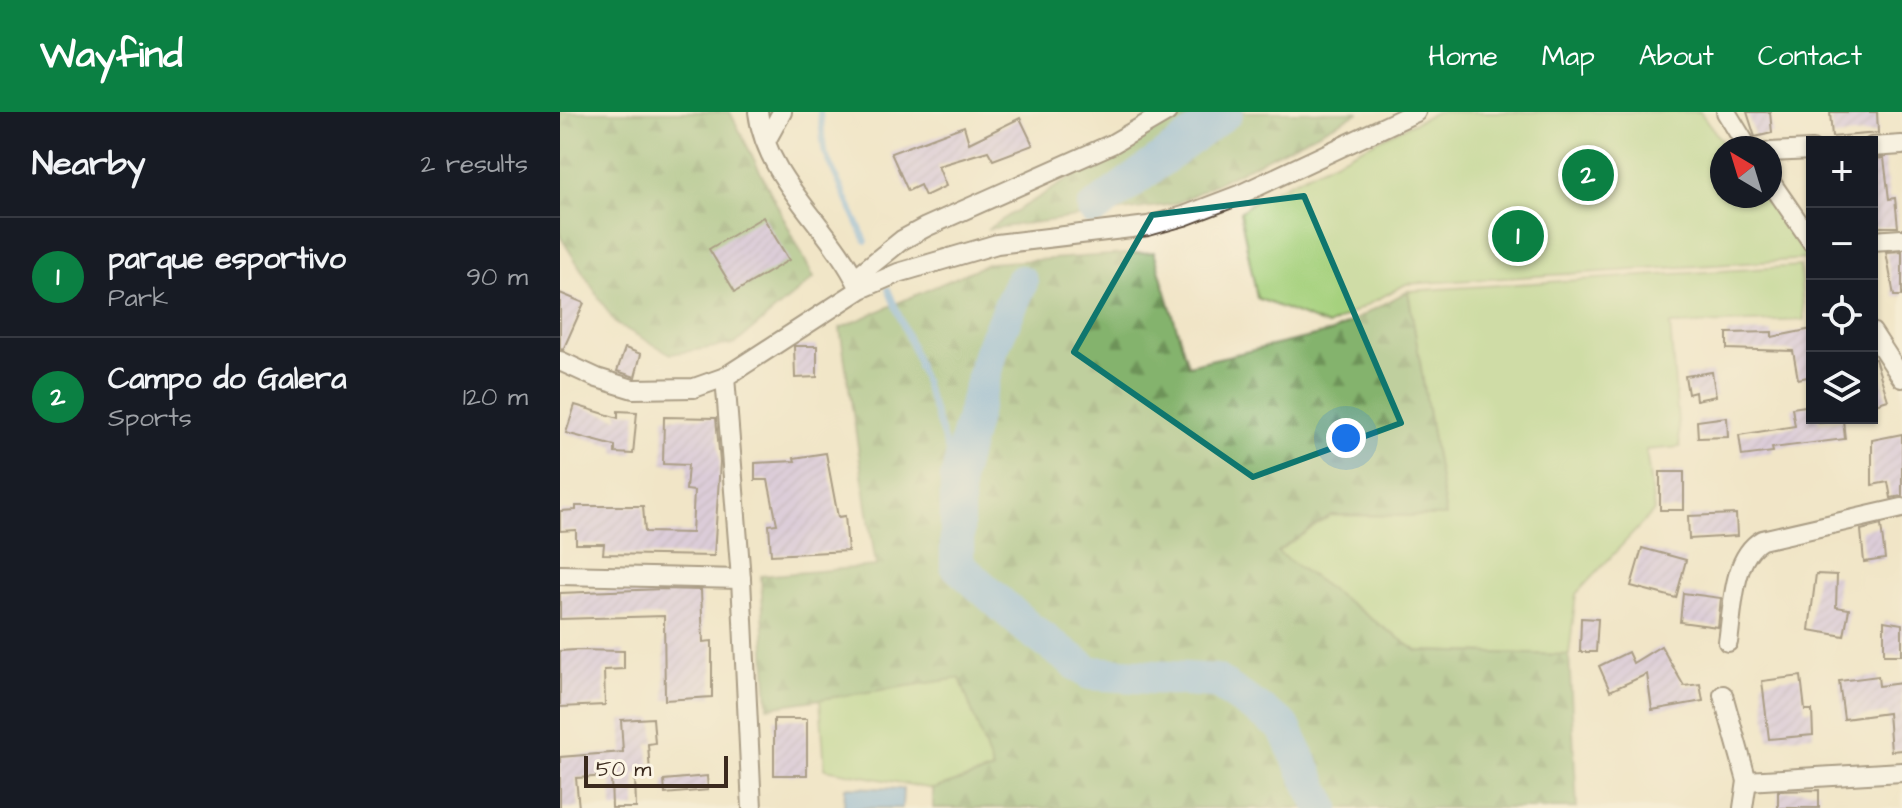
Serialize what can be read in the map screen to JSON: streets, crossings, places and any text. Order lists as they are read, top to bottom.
{
  "scale_bar": "50 m",
  "north": "top left",
  "page": {
    "header": "Wayfind",
    "nav": [
      "Home",
      "Map",
      "About",
      "Contact"
    ],
    "heading": ["Nearby", "2 results"],
    "map_buttons": ["+", "−"],
    "pins": ["2", "1"],
    "list": [
      {
        "mark": "1",
        "name": "parque esportivo",
        "note": "Park",
        "value": "90 m"
      },
      {
        "mark": "2",
        "name": "Campo do Galera",
        "note": "Sports",
        "value": "120 m"
      }
    ],
    "scale": "50 m"
  }
}
